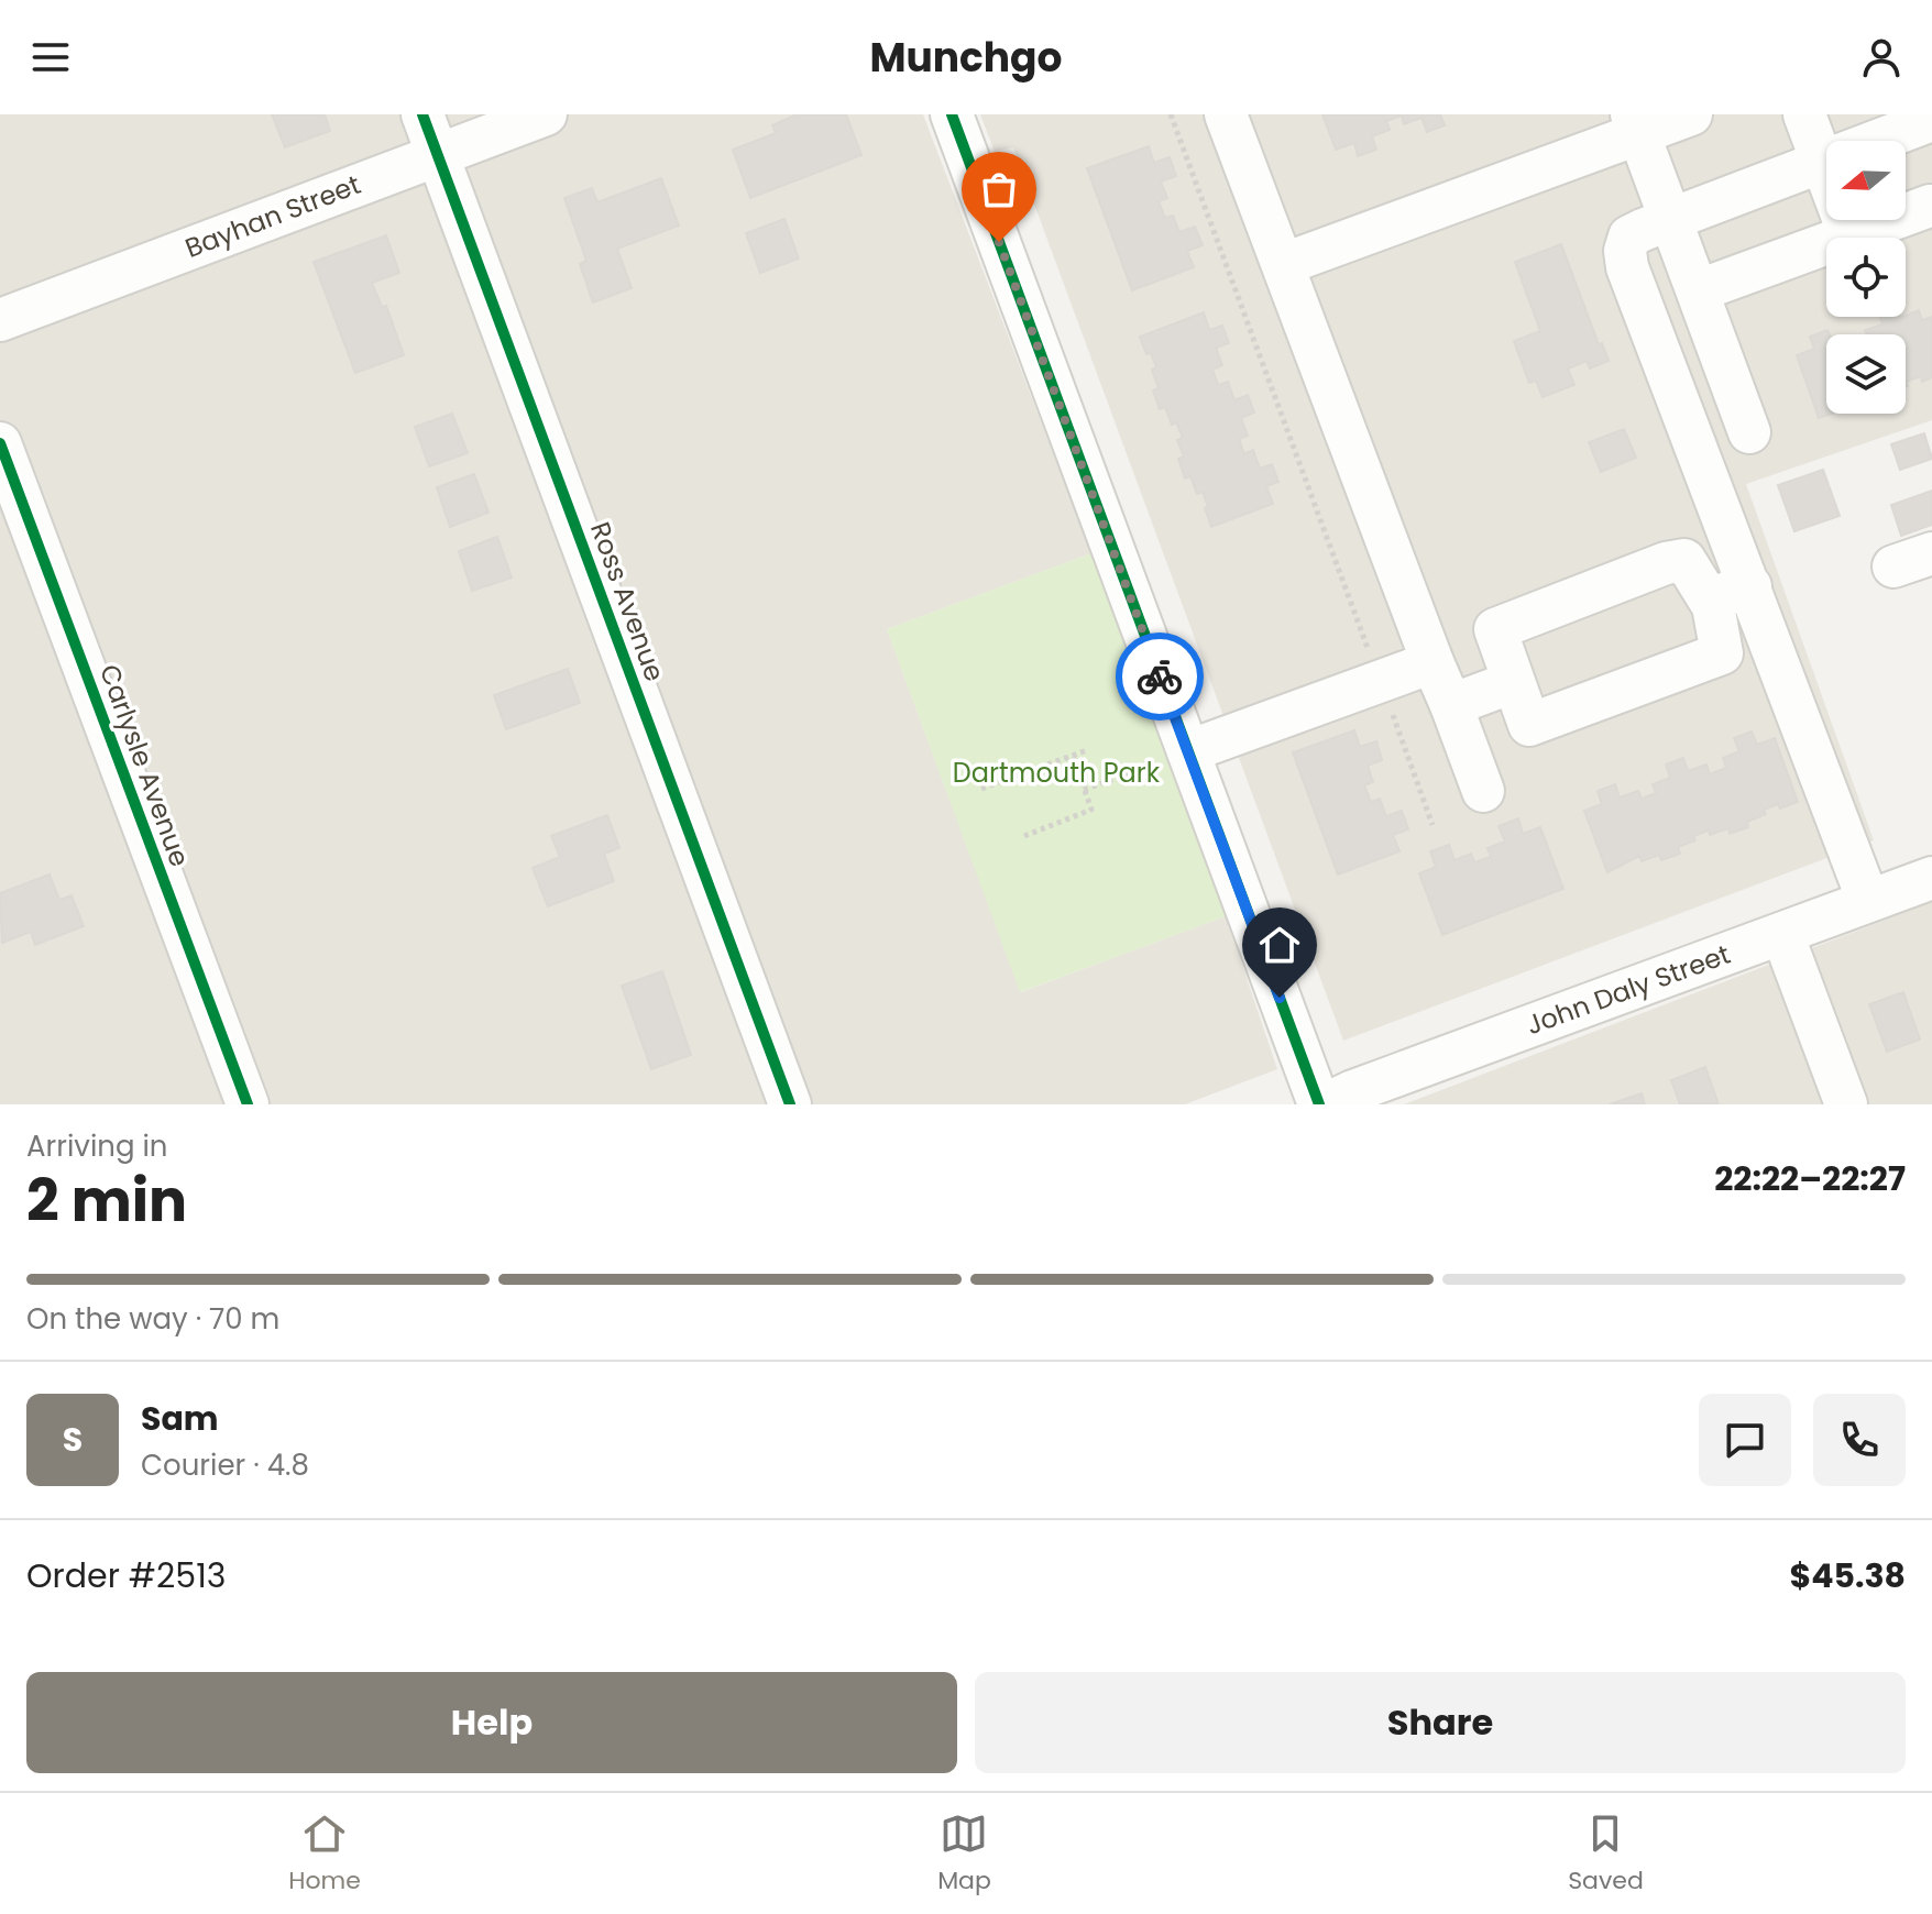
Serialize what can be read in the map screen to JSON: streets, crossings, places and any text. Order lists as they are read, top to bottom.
{
  "streets": {
    "street": [
      "Bayhan Street",
      "Ross Avenue",
      "Carlysle Avenue",
      "John Daly Street"
    ]
  },
  "crossings": [
    ["Bayhan Street", "Ross Avenue"]
  ],
  "parks": ["Dartmouth Park"],
  "north": "left",
  "page": {
    "header": "Munchgo",
    "heading": ["2 min", "Arriving in", "22:22–22:27"],
    "panel": [
      "Sam",
      "Courier · 4.8",
      "Order #2513",
      "$45.38"
    ],
    "bar": "On the way · 70 m",
    "round": "S",
    "buttons": ["Help", "Share"],
    "tabs": ["Home", "Map", "Saved"]
  }
}
